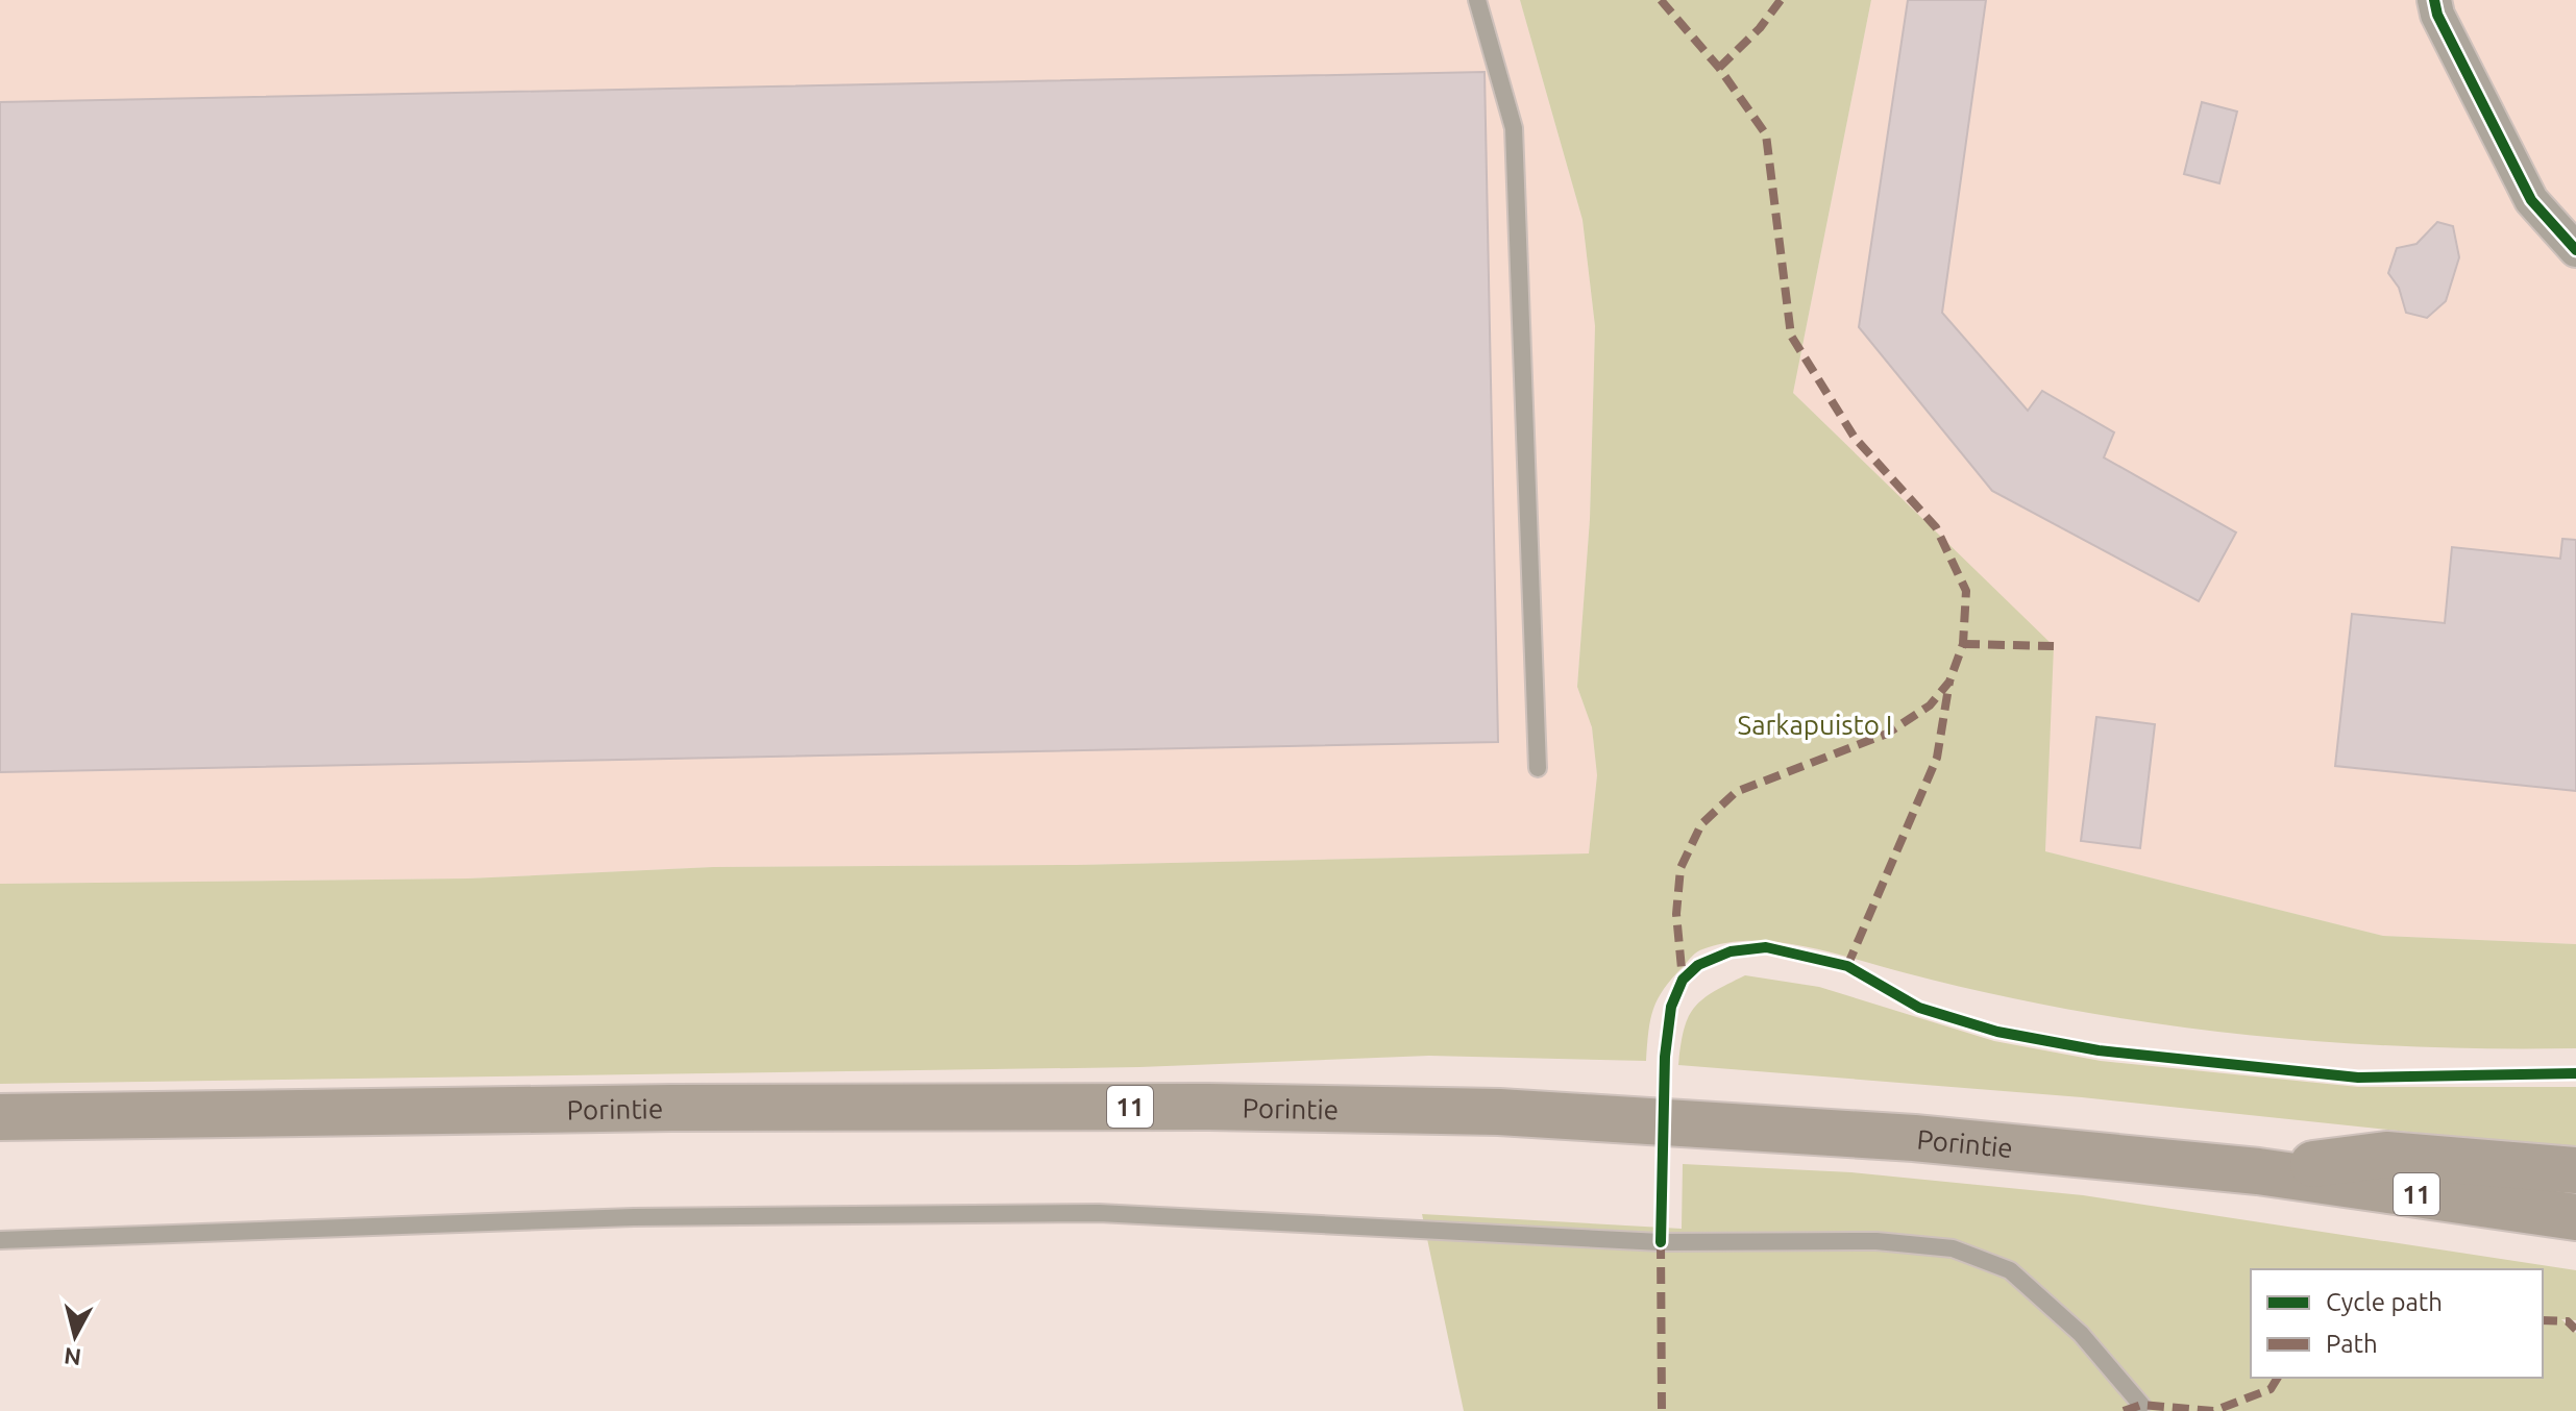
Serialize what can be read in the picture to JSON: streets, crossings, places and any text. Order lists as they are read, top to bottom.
{
  "streets": {
    "highway": ["11", "Porintie"]
  },
  "parks": ["Sarkapuisto I"],
  "legend": ["Cycle path", "Path"],
  "north": "bottom"
}
